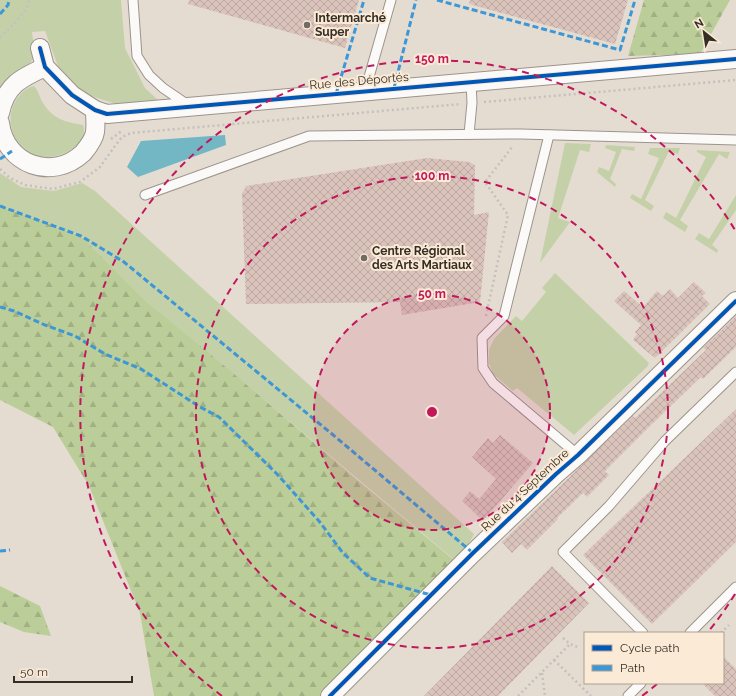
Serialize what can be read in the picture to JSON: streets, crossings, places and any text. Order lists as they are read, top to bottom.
{
  "streets": {
    "street": ["Rue des Déportés", "Rue du 4 Septembre"]
  },
  "places": ["Intermarché Super", "Centre Régional des Arts Martiaux"],
  "legend": ["Cycle path", "Path"],
  "scale_bar": "50 m",
  "north": "top left",
  "rings": ["150 m", "100 m", "50 m"]
}
